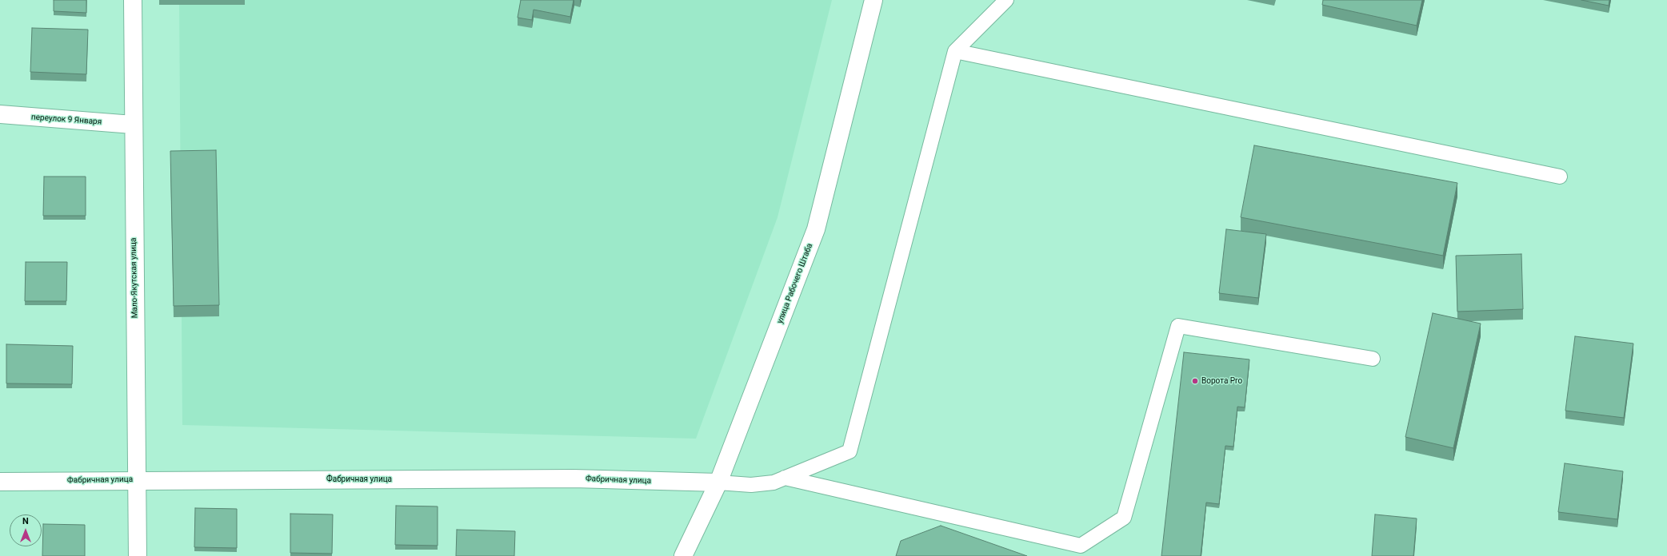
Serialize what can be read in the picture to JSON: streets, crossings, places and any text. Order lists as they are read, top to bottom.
{
  "streets": {
    "street": [
      "переулок 9 Января",
      "Мало-Якутская улица",
      "улица Рабочего Штаба",
      "Фабричная улица"
    ]
  },
  "crossings": [
    ["переулок 9 Января", "Мало-Якутская улица"],
    ["Мало-Якутская улица", "Фабричная улица"],
    ["улица Рабочего Штаба", "Фабричная улица"]
  ],
  "places": ["Ворота Pro"],
  "north": "top"
}
